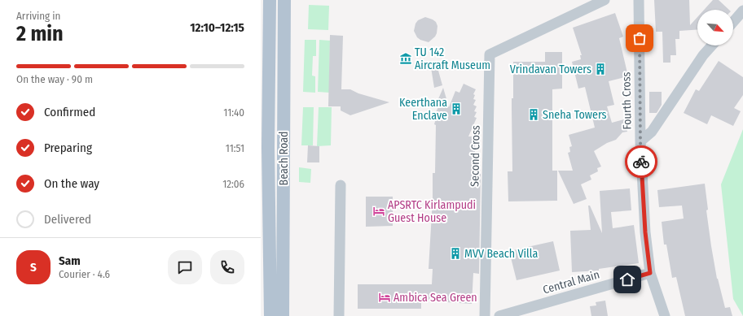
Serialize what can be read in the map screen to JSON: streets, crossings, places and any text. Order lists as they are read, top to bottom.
{
  "streets": {
    "main road": ["Beach Road"],
    "street": ["Fourth Cross", "Second Cross", "Central Main"]
  },
  "crossings": [
    ["Fourth Cross", "Central Main"]
  ],
  "places": {
    "museum": ["TU 142 Aircraft Museum"],
    "building": [
      "Vrindavan Towers",
      "Keerthana Enclave",
      "Sneha Towers",
      "MVV Beach Villa"
    ],
    "hotel": ["APSRTC Kirlampudi Guest House", "Ambica Sea Green"]
  },
  "north": "bottom right",
  "page": {
    "heading": ["2 min", "Arriving in", "12:10–12:15"],
    "panel": ["Sam", "Courier · 4.6"],
    "bar": "On the way · 90 m",
    "list": [
      ["Confirmed", "11:40"],
      ["Preparing", "11:51"],
      ["On the way", "12:06"],
      "Delivered"
    ],
    "round": "S"
  }
}
